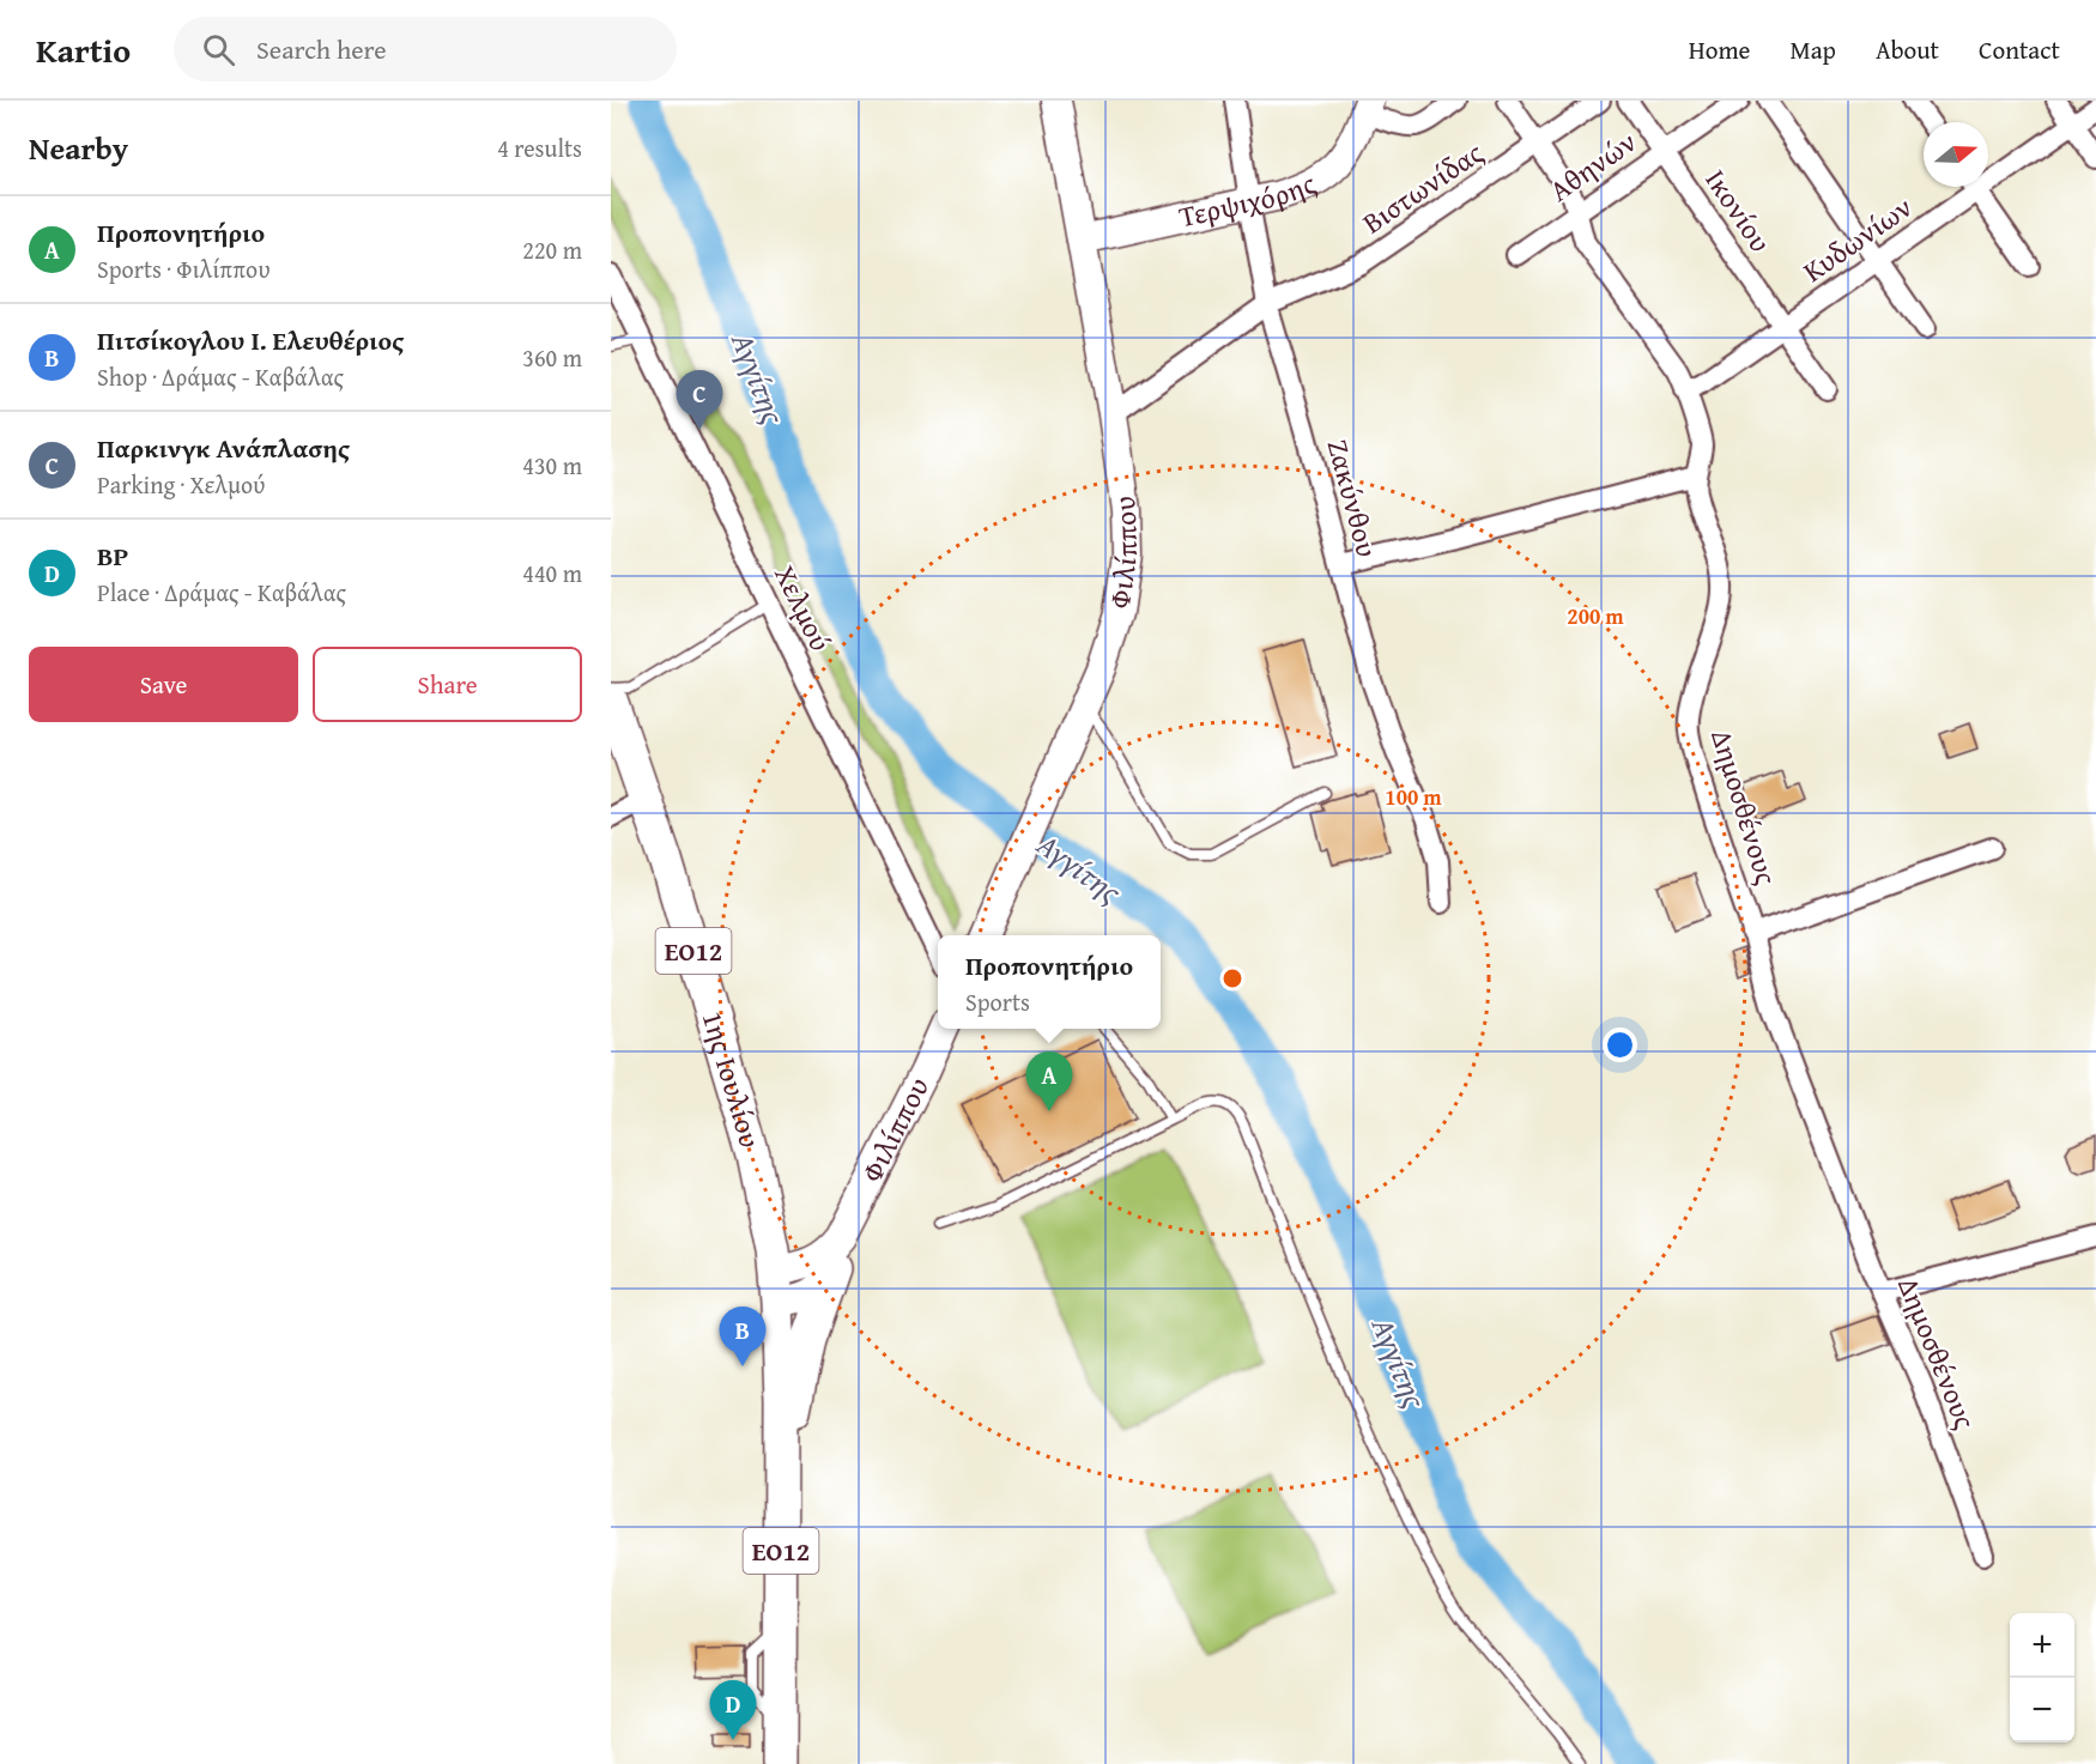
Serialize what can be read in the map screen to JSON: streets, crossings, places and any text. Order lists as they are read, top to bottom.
{
  "streets": {
    "main road": [
      "Τερψιχόρης",
      "Φιλίππου",
      "ΕΟ12",
      "1ης Ιουλίου"
    ],
    "street": [
      "Αθηνών",
      "Βιστωνίδας",
      "Ικονίου",
      "Κυδωνίων",
      "Ζακύνθου",
      "Χελμού",
      "Δημοσθένους"
    ]
  },
  "crossings": [
    ["Αθηνών", "Ικονίου"],
    ["Αθηνών", "Δημοσθένους"],
    ["Βιστωνίδας", "Ζακύνθου"],
    ["Βιστωνίδας", "Φιλίππου"],
    ["Βιστωνίδας", "Δημοσθένους"],
    ["Τερψιχόρης", "Ζακύνθου"],
    ["Τερψιχόρης", "Φιλίππου"],
    ["Ικονίου", "Κυδωνίων"],
    ["Κυδωνίων", "Δημοσθένους"],
    ["Φιλίππου", "ΕΟ12"],
    ["Φιλίππου", "1ης Ιουλίου"],
    ["ΕΟ12", "1ης Ιουλίου"]
  ],
  "water": ["Αγγίτης"],
  "north": "right",
  "page": {
    "header": "Kartio",
    "search": "Search here",
    "nav": [
      "Home",
      "Map",
      "About",
      "Contact"
    ],
    "heading": ["Nearby", "4 results"],
    "list": [
      {
        "mark": "A",
        "name": "Προπονητήριο",
        "note": "Sports · Φιλίππου",
        "value": "220 m"
      },
      {
        "mark": "B",
        "name": "Πιτσίκογλου Ι. Ελευθέριος",
        "note": "Shop · Δράμας - Καβάλας",
        "value": "360 m"
      },
      {
        "mark": "C",
        "name": "Παρκινγκ Ανάπλασης",
        "note": "Parking · Χελμού",
        "value": "430 m"
      },
      {
        "mark": "D",
        "name": "BP",
        "note": "Place · Δράμας - Καβάλας",
        "value": "440 m"
      }
    ],
    "pins": [
      "C",
      "A",
      "B",
      "D"
    ],
    "buttons": ["Save", "Share"],
    "popup": ["Προπονητήριο", "Sports"],
    "map_buttons": ["+", "−"]
  },
  "rings": ["200 m", "100 m"]
}
